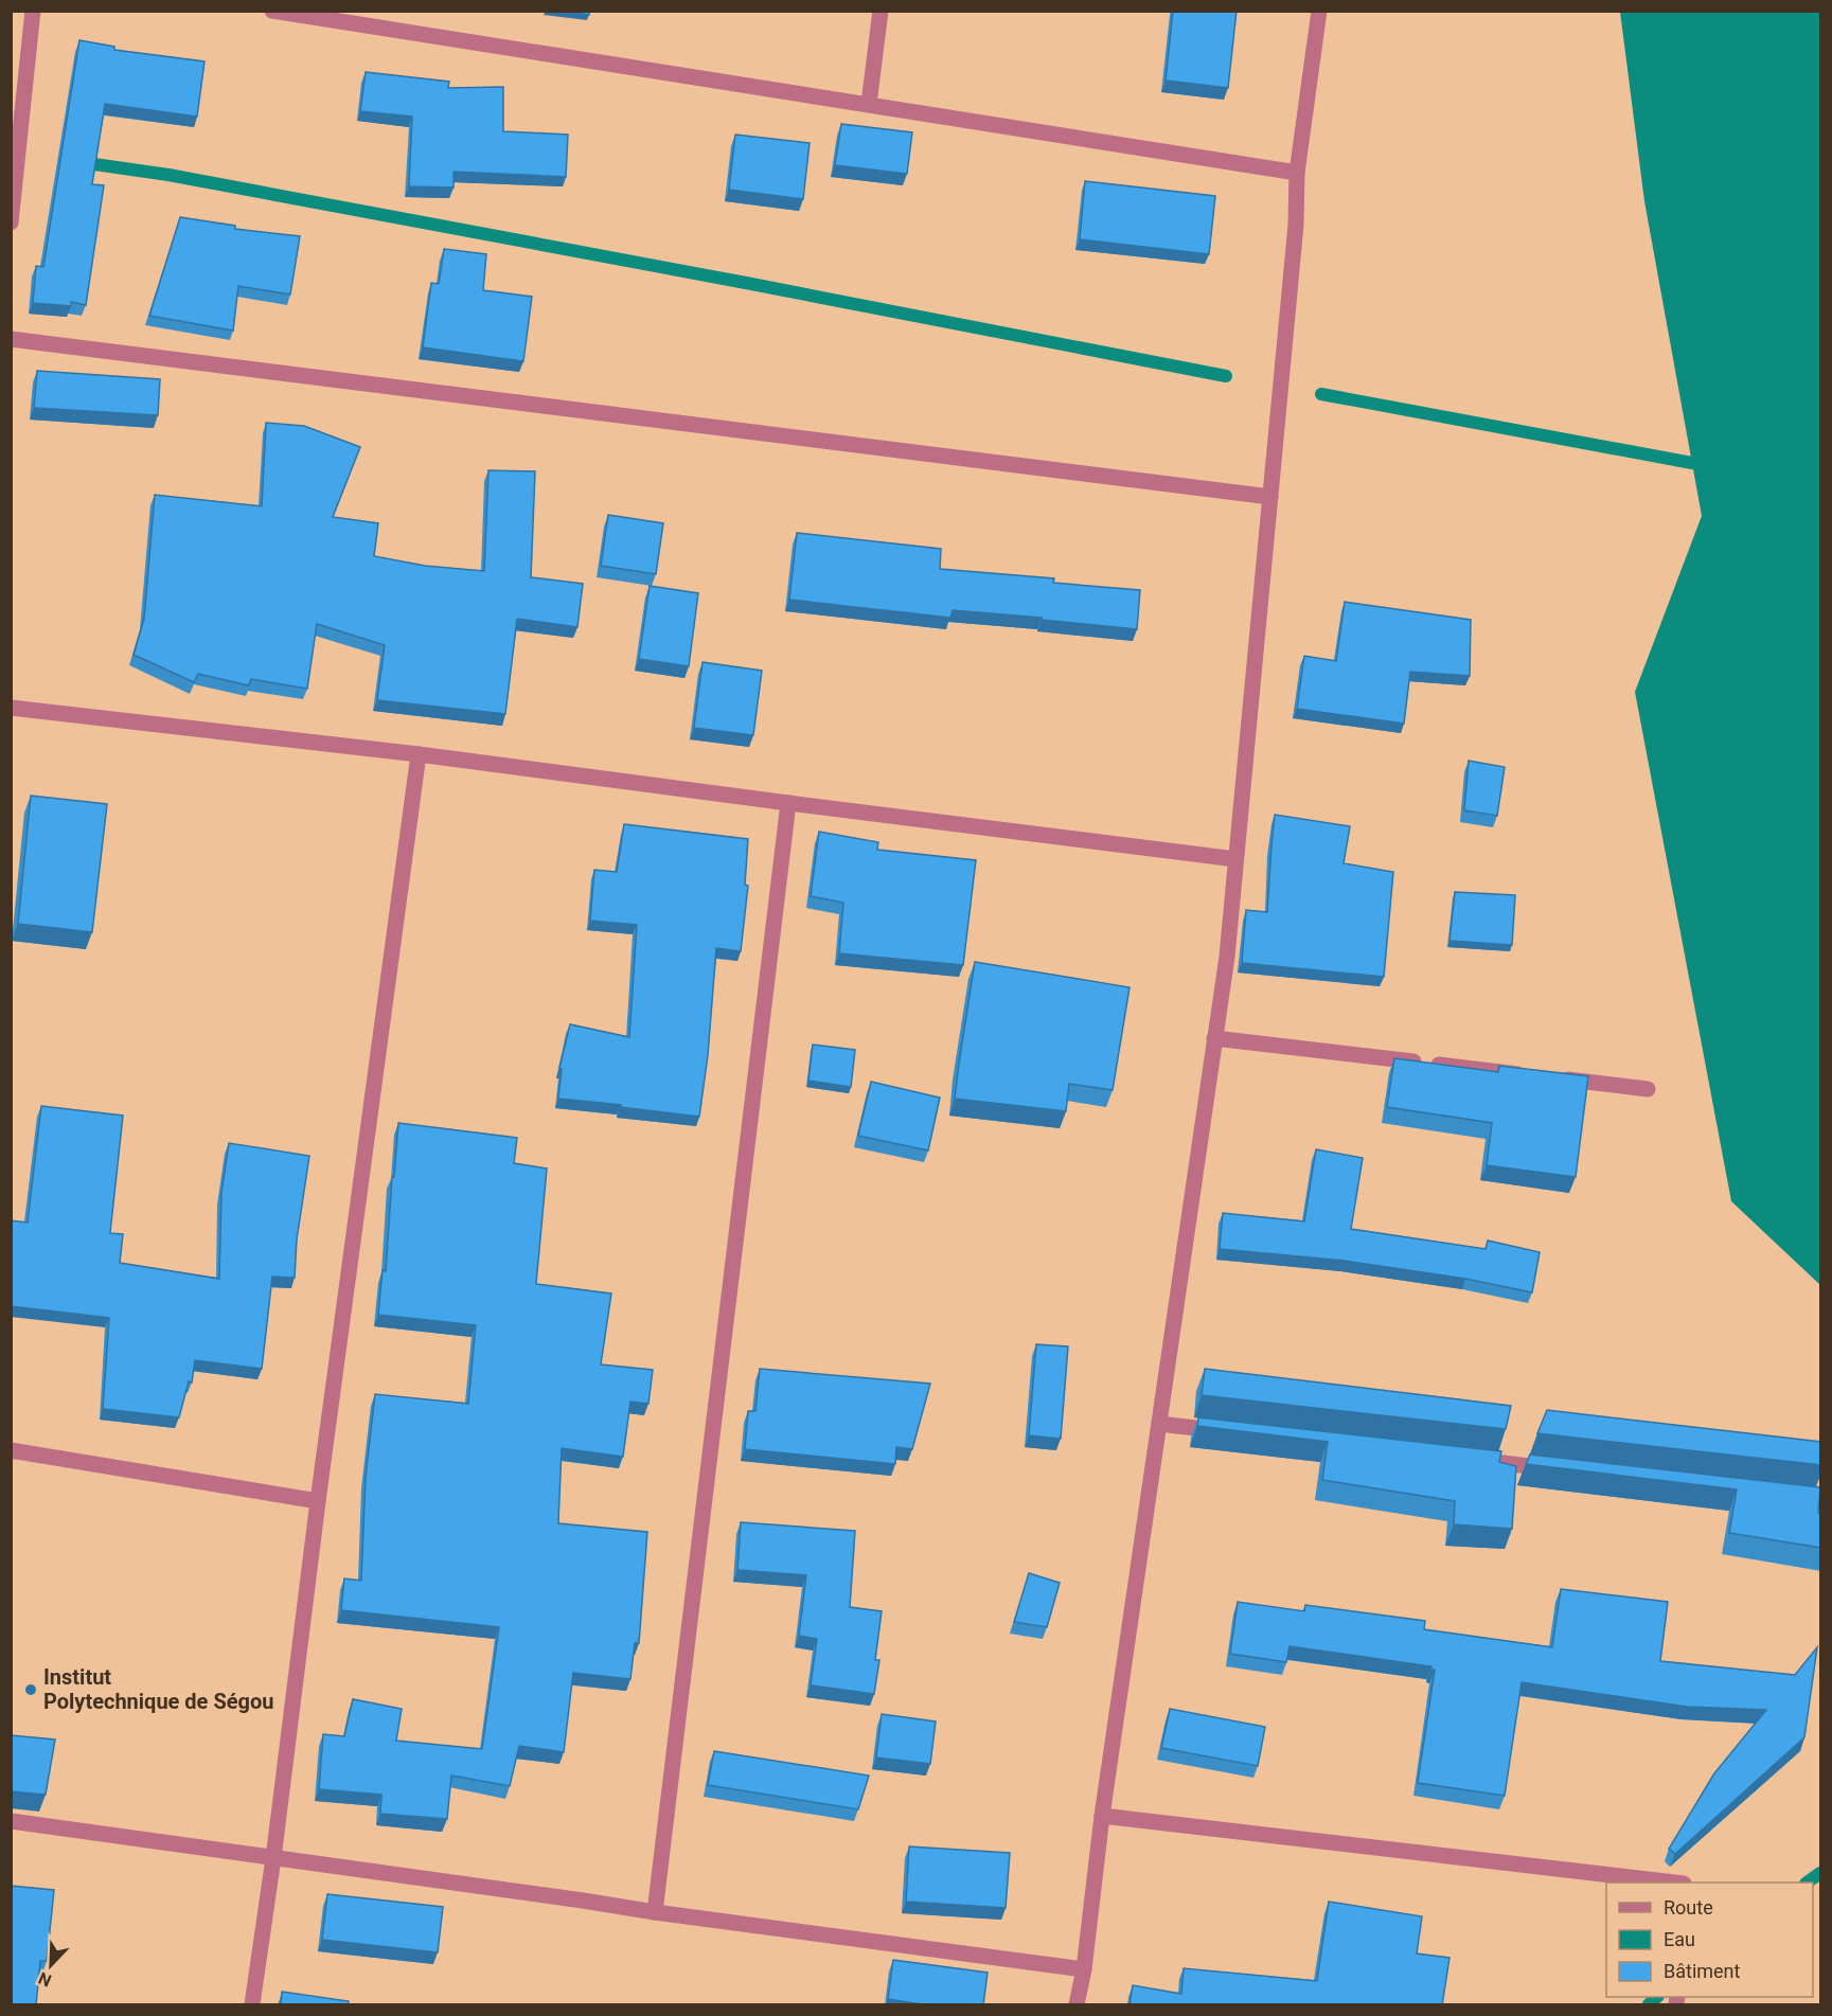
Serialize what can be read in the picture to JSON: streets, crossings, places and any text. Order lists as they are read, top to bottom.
{
  "places": ["Institut Polytechnique de Ségou"],
  "legend": ["Route", "Eau", "Bâtiment"],
  "north": "bottom left"
}
